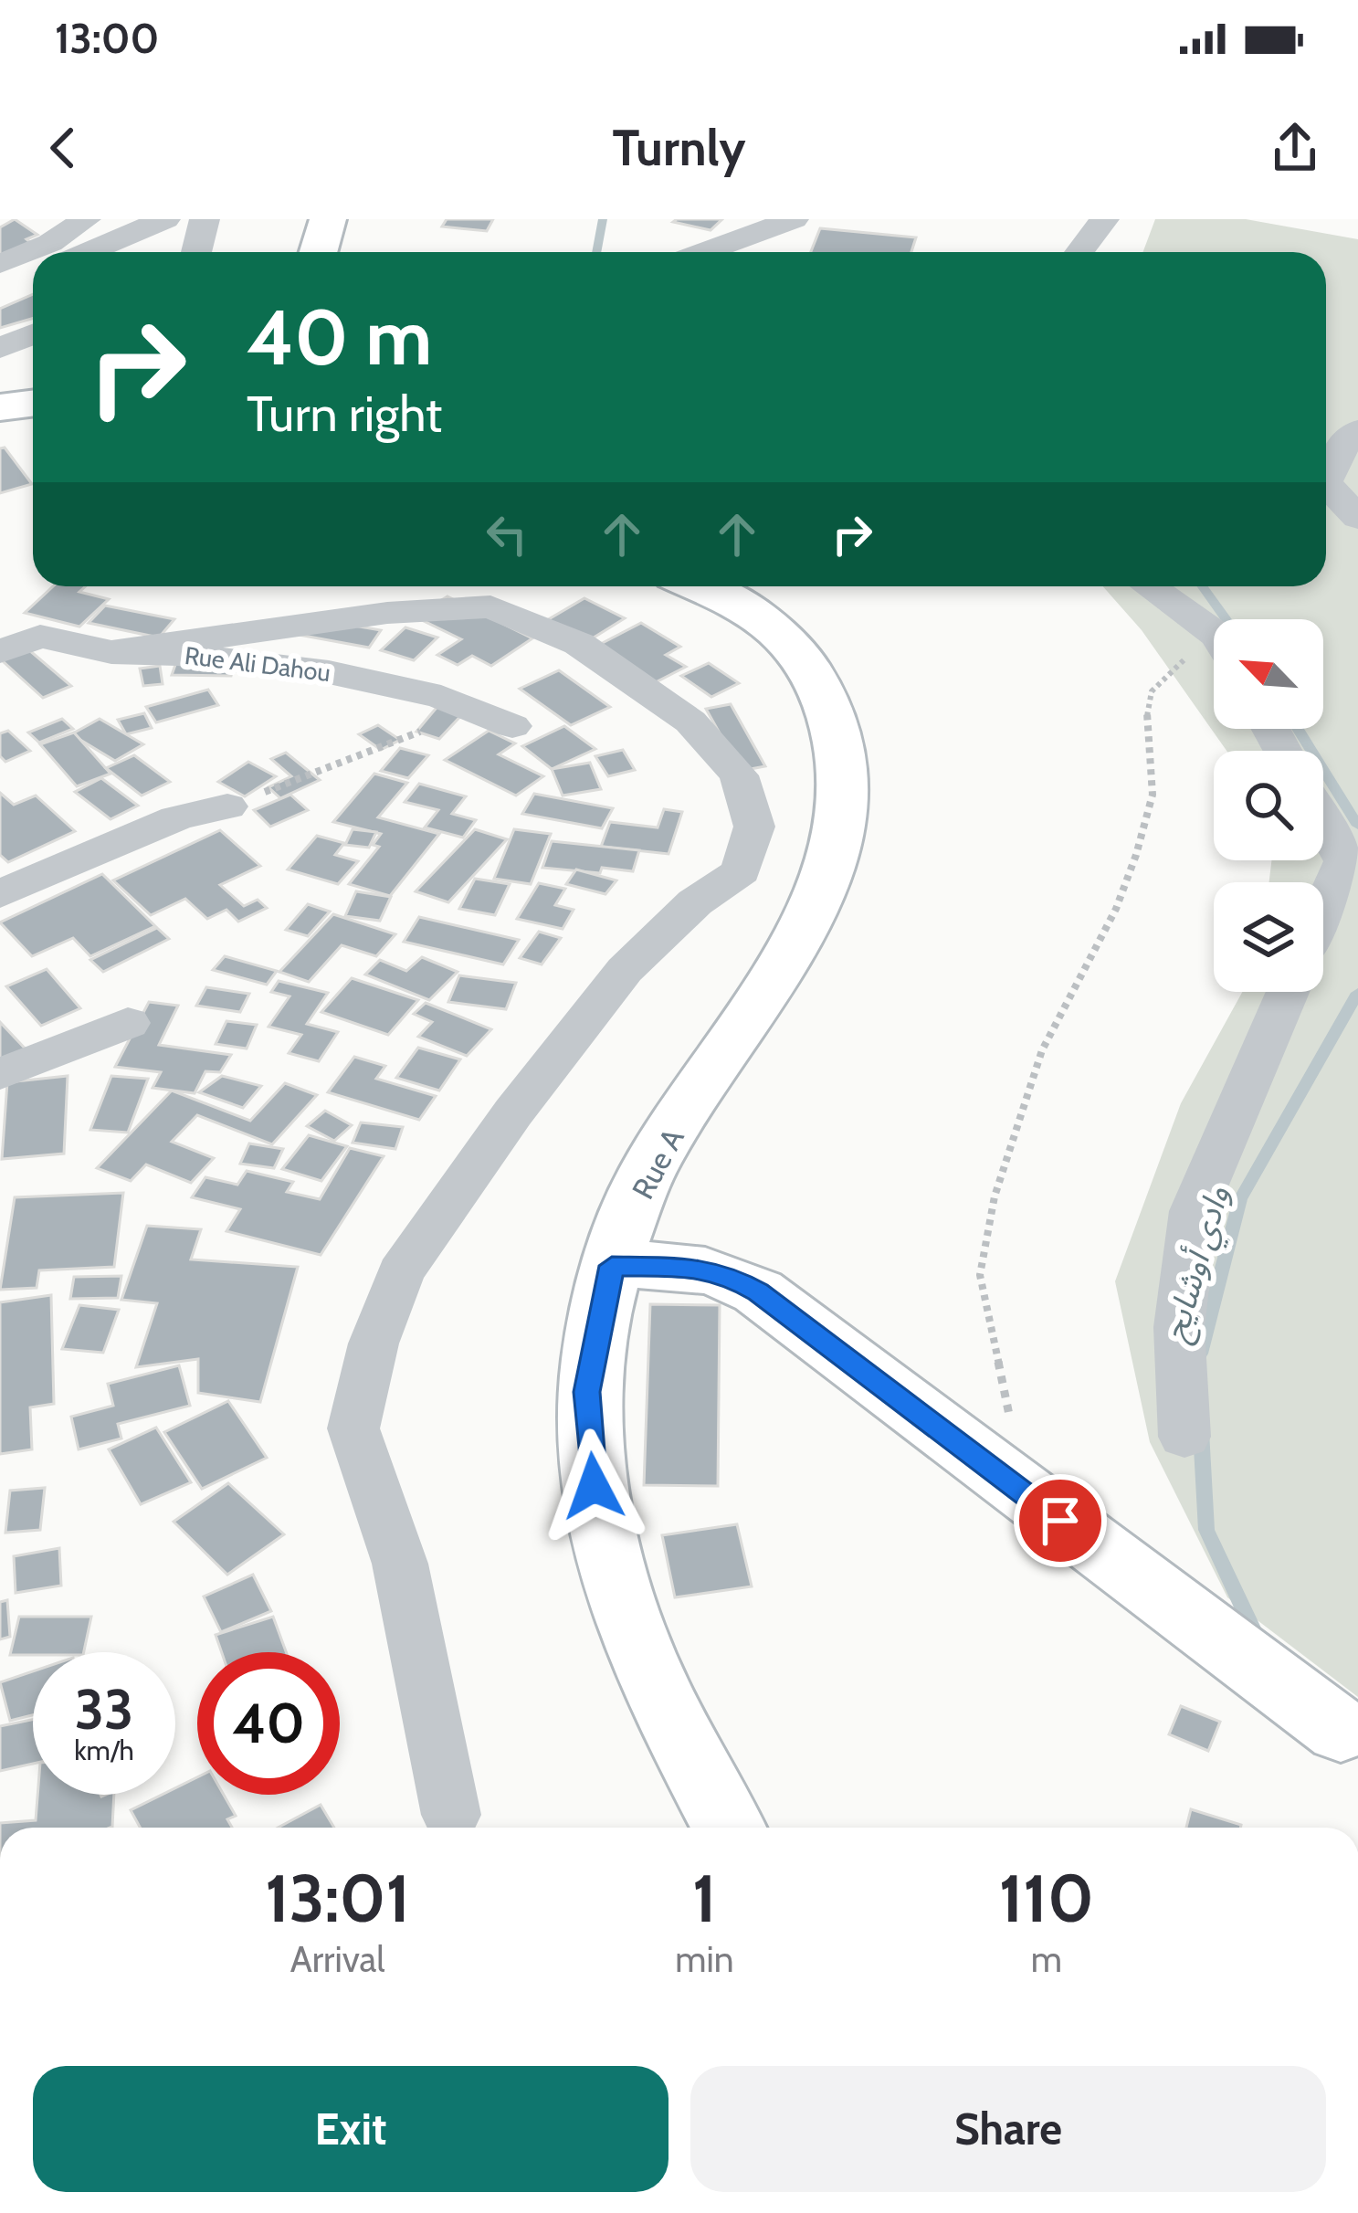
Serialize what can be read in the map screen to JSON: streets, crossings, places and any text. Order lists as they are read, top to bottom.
{
  "streets": {
    "street": ["Rue Ali Dahou", "Rue A"]
  },
  "water": ["وادي أوشايح"],
  "north": "top left",
  "page": {
    "status": "13:00",
    "header": "Turnly",
    "turn": ["40 m", "Turn right"],
    "speed": "33 km/h",
    "limit": "40",
    "eta": [
      "13:01",
      "Arrival",
      "1",
      "min",
      "110",
      "m"
    ],
    "buttons": ["Exit", "Share"]
  }
}
